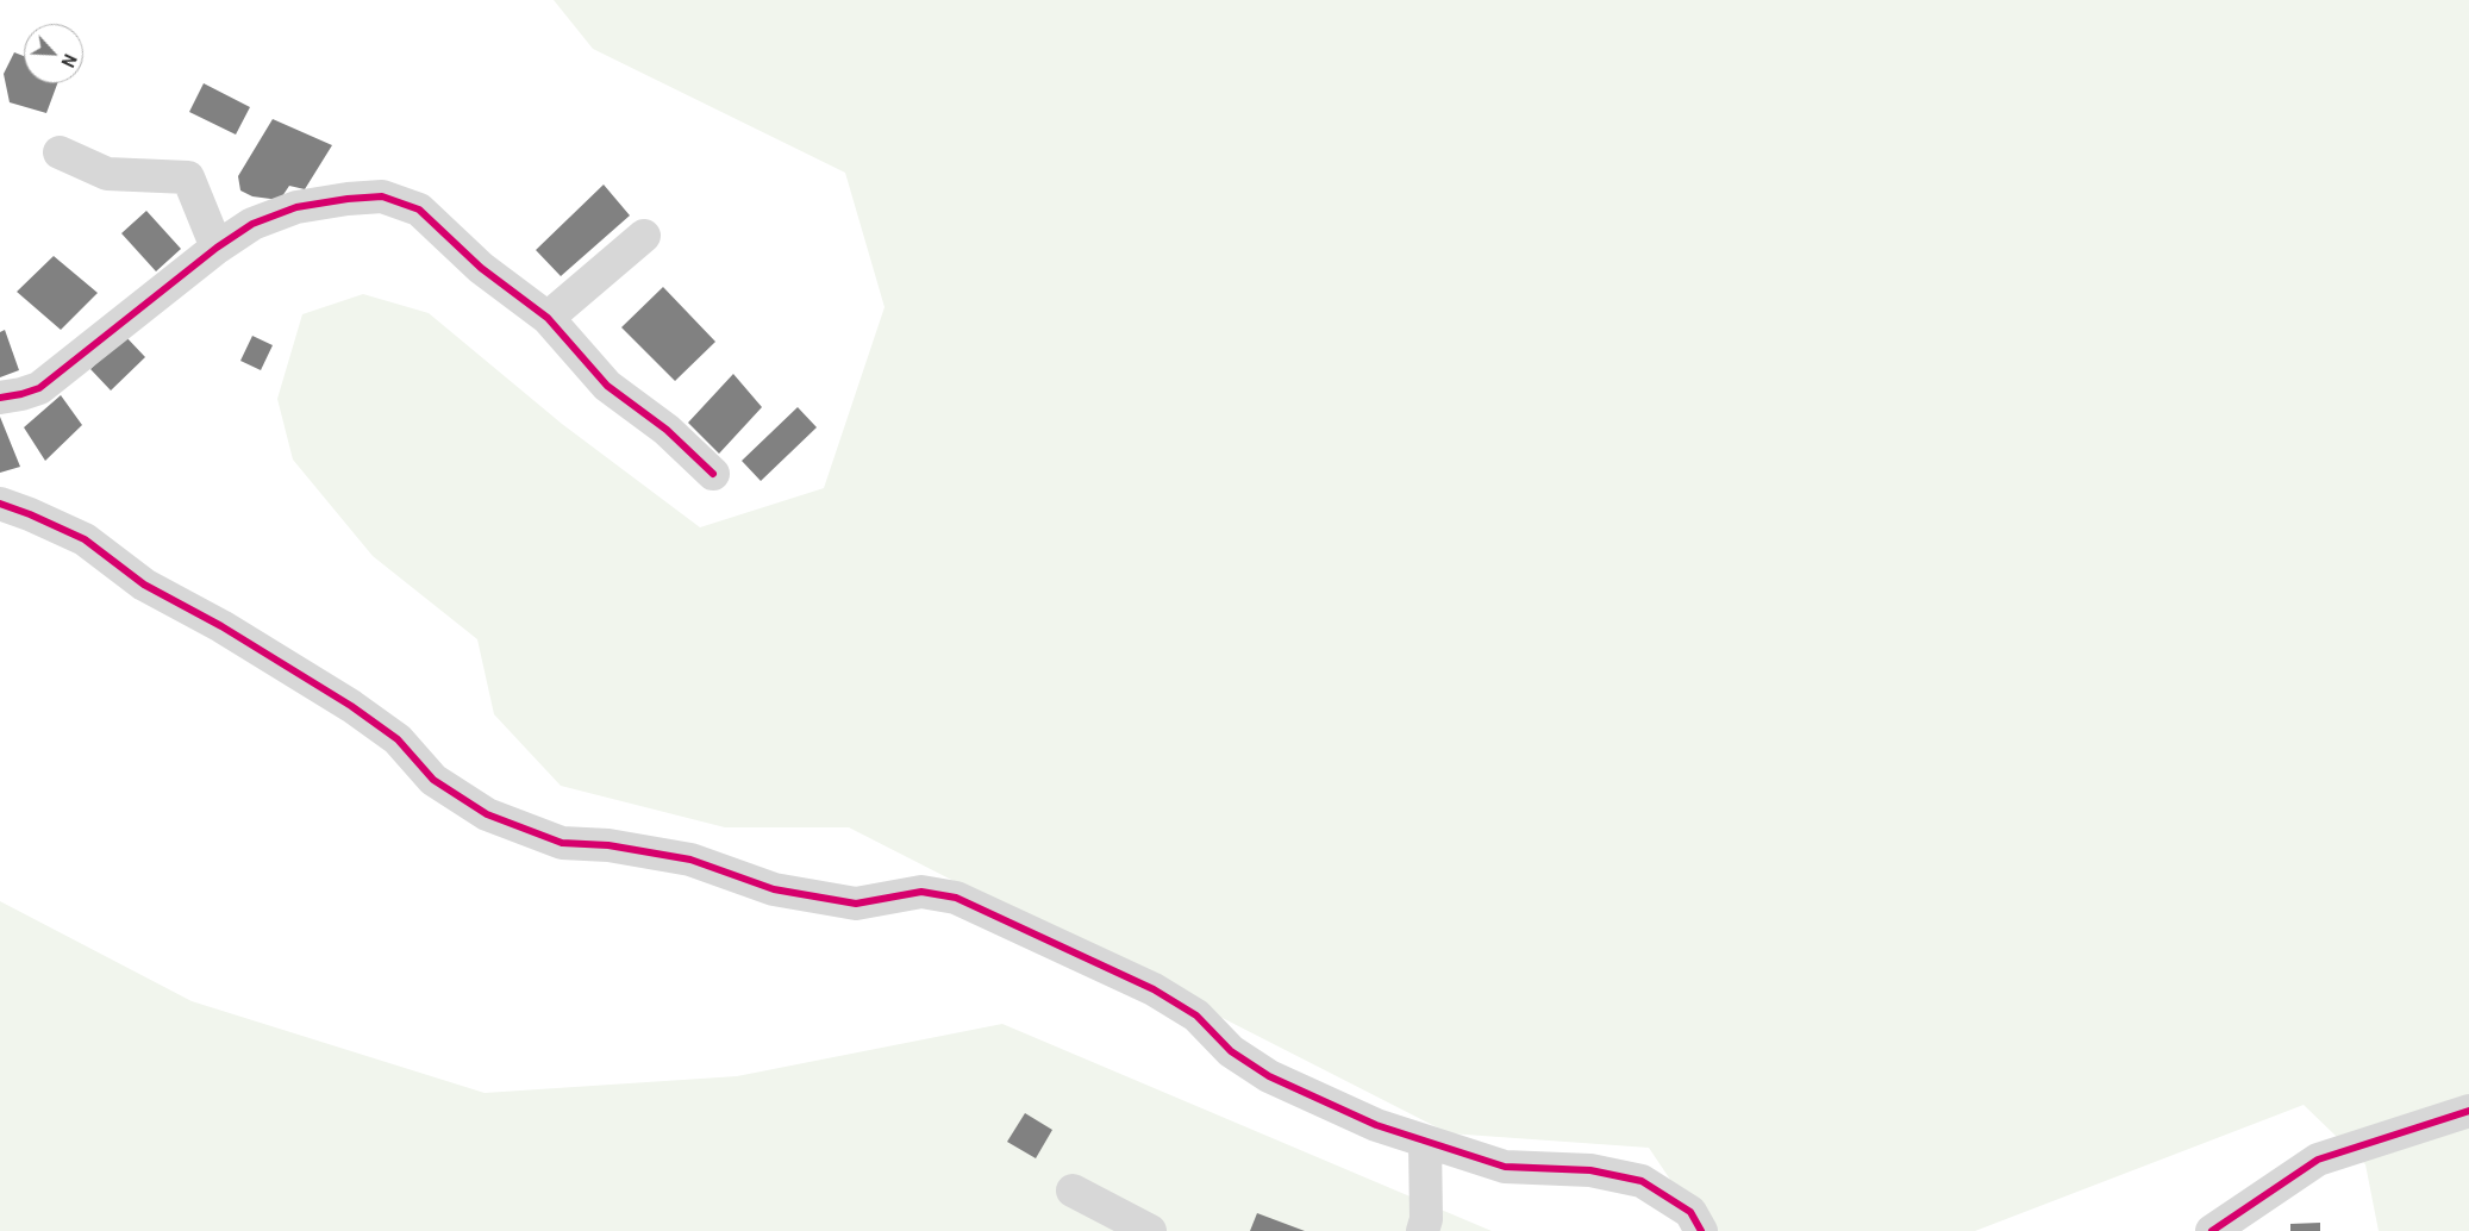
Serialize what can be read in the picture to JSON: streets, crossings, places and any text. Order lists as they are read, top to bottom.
{
  "north": "bottom right"
}
